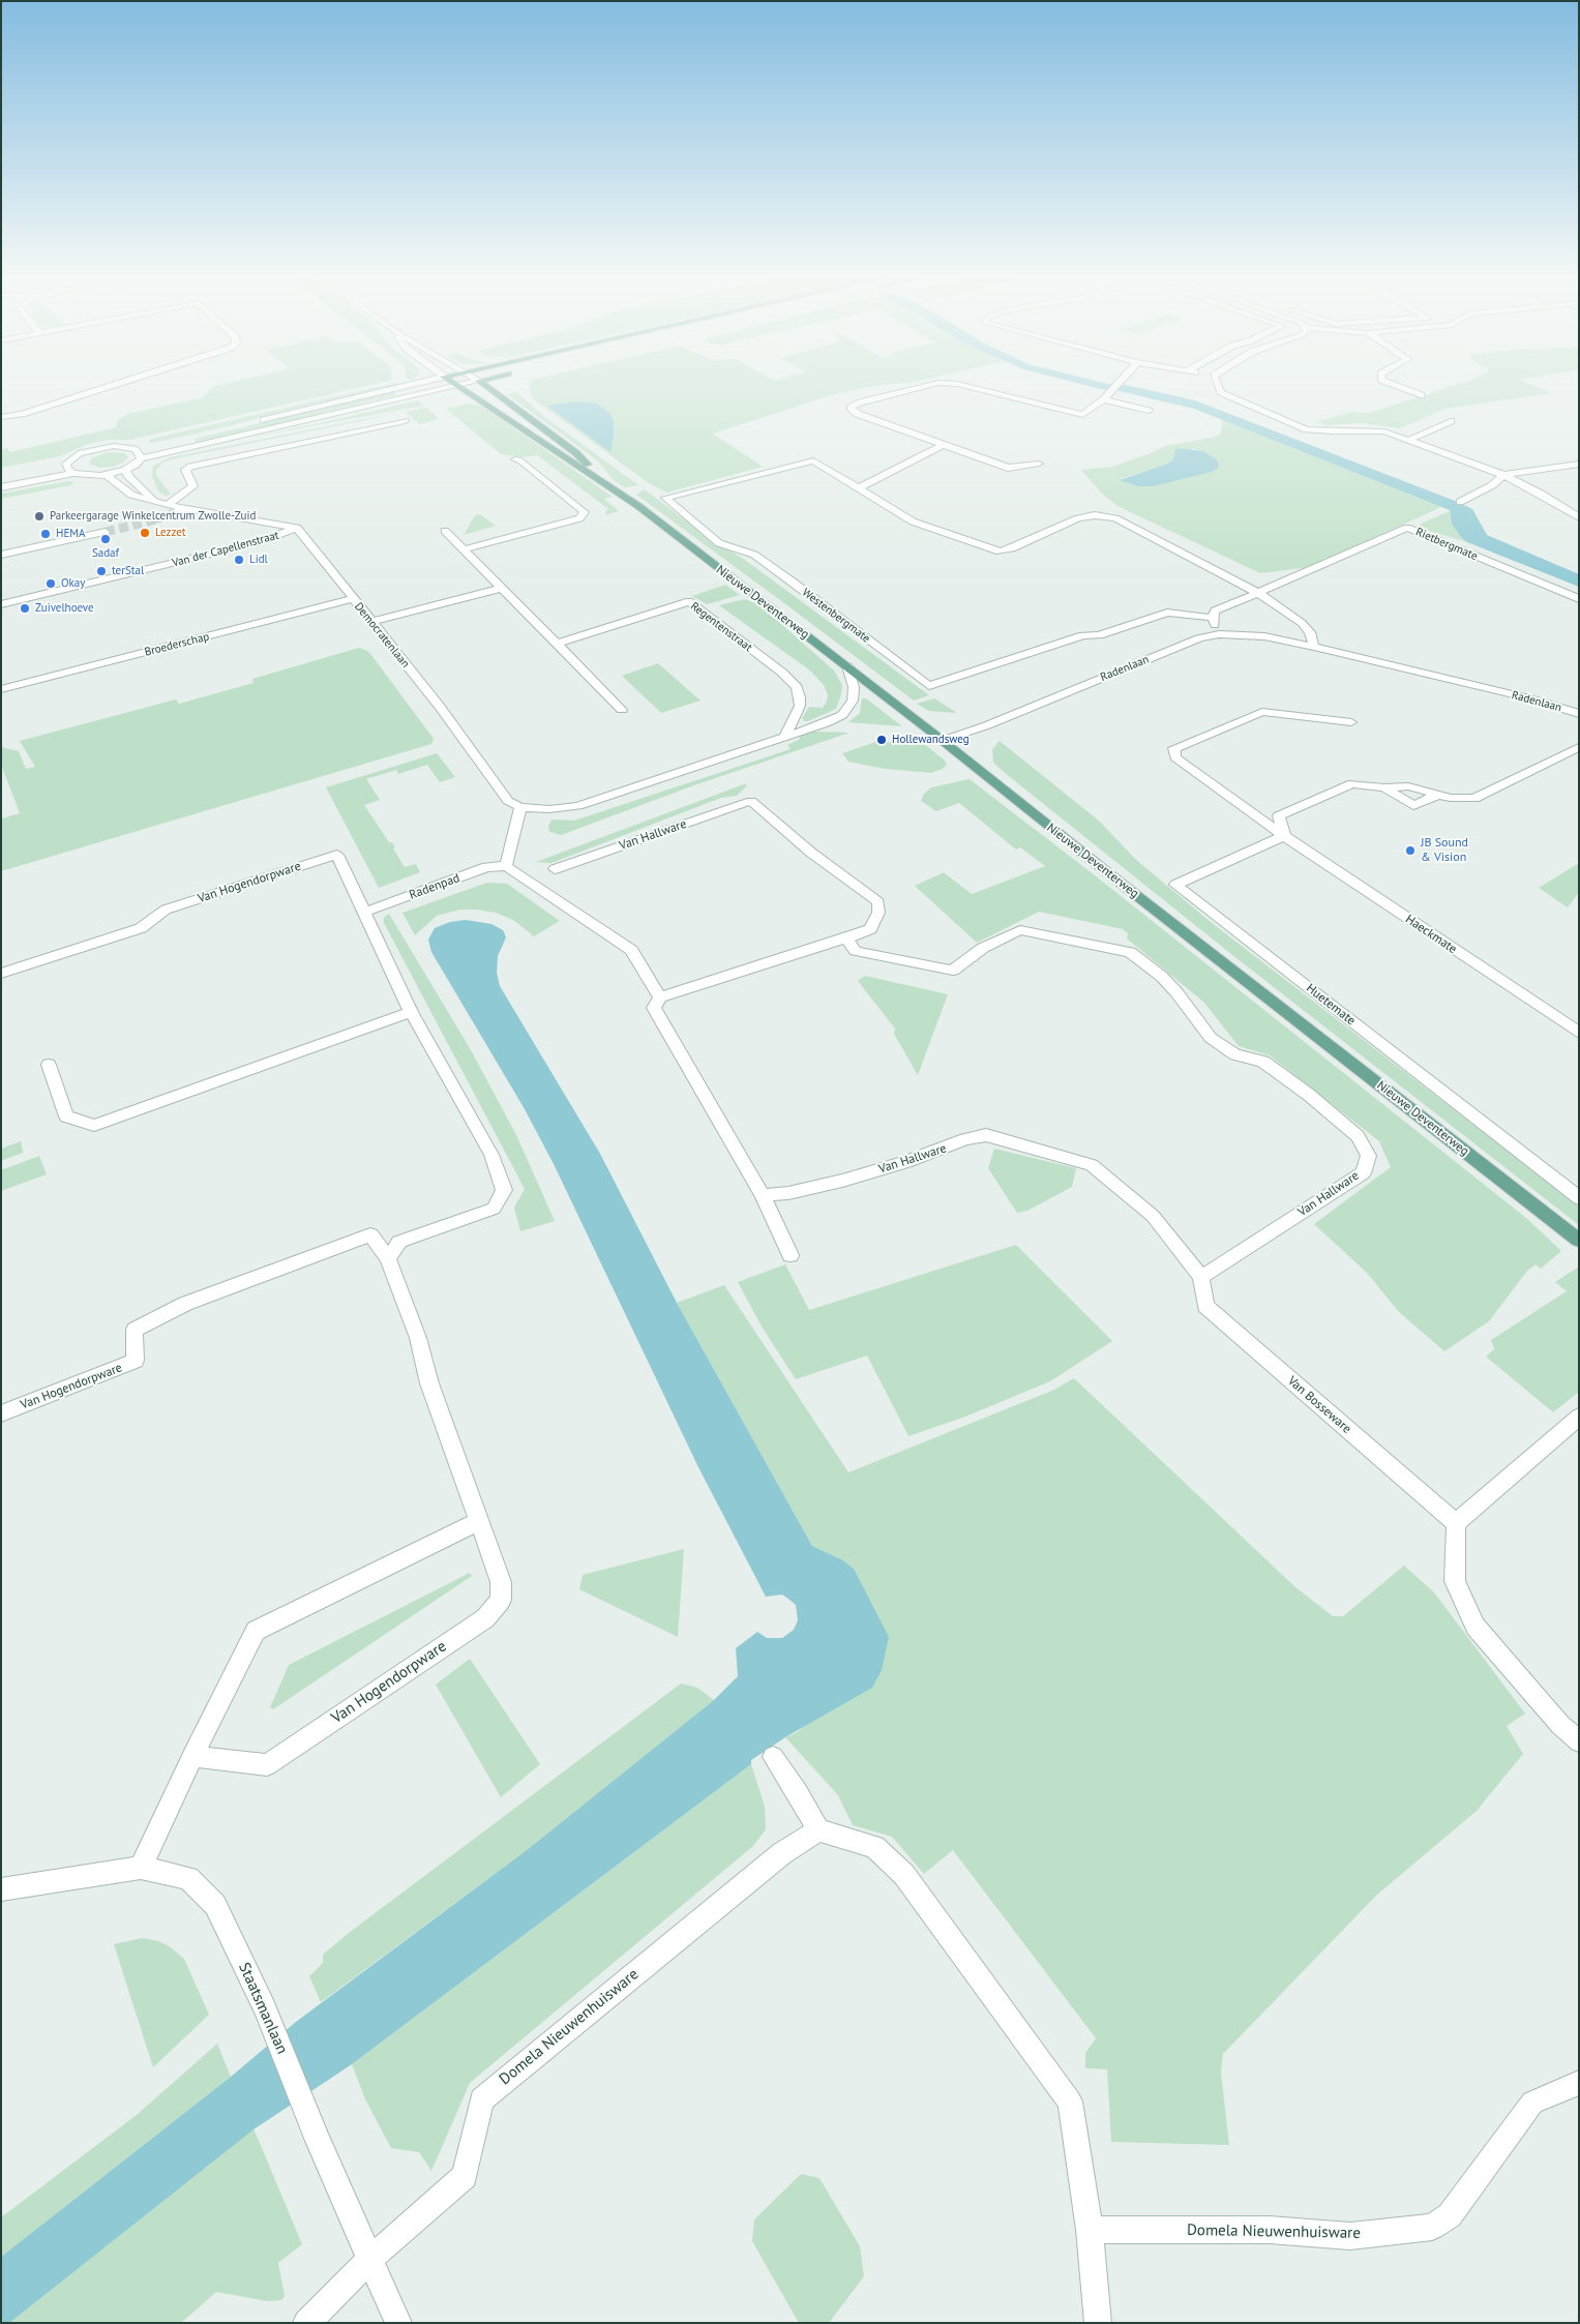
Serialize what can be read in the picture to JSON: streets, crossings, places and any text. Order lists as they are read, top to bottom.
{
  "streets": {
    "main road": ["Nieuwe Deventerweg"],
    "street": [
      "Rietbergmate",
      "Van der Capellenstraat",
      "Westenbergmate",
      "Regentenstraat",
      "Democratenlaan",
      "Broederschap",
      "Radenlaan",
      "Van Hallware",
      "Van Hogendorpware",
      "Radenpad",
      "Haeckmate",
      "Huetemate",
      "Van Bosseware",
      "Staatsmanlaan",
      "Domela Nieuwenhuisware"
    ]
  },
  "crossings": [
    ["Rietbergmate", "Westenbergmate"],
    ["Van der Capellenstraat", "Democratenlaan"],
    ["Nieuwe Deventerweg", "Radenlaan"],
    ["Democratenlaan", "Broederschap"],
    ["Van Hallware", "Van Bosseware"],
    ["Van Hogendorpware", "Radenpad"],
    ["Haeckmate", "Huetemate"],
    ["Staatsmanlaan", "Domela Nieuwenhuisware"]
  ],
  "places": [
    "Parkeergarage Winkelcentrum Zwolle-Zuid",
    "Lezzet",
    "HEMA",
    "Sadaf",
    "Lidl",
    "terStal",
    "Okay",
    "Zuivelhoeve",
    "Hollewandsweg",
    "JB Sound & Vision"
  ]
}
